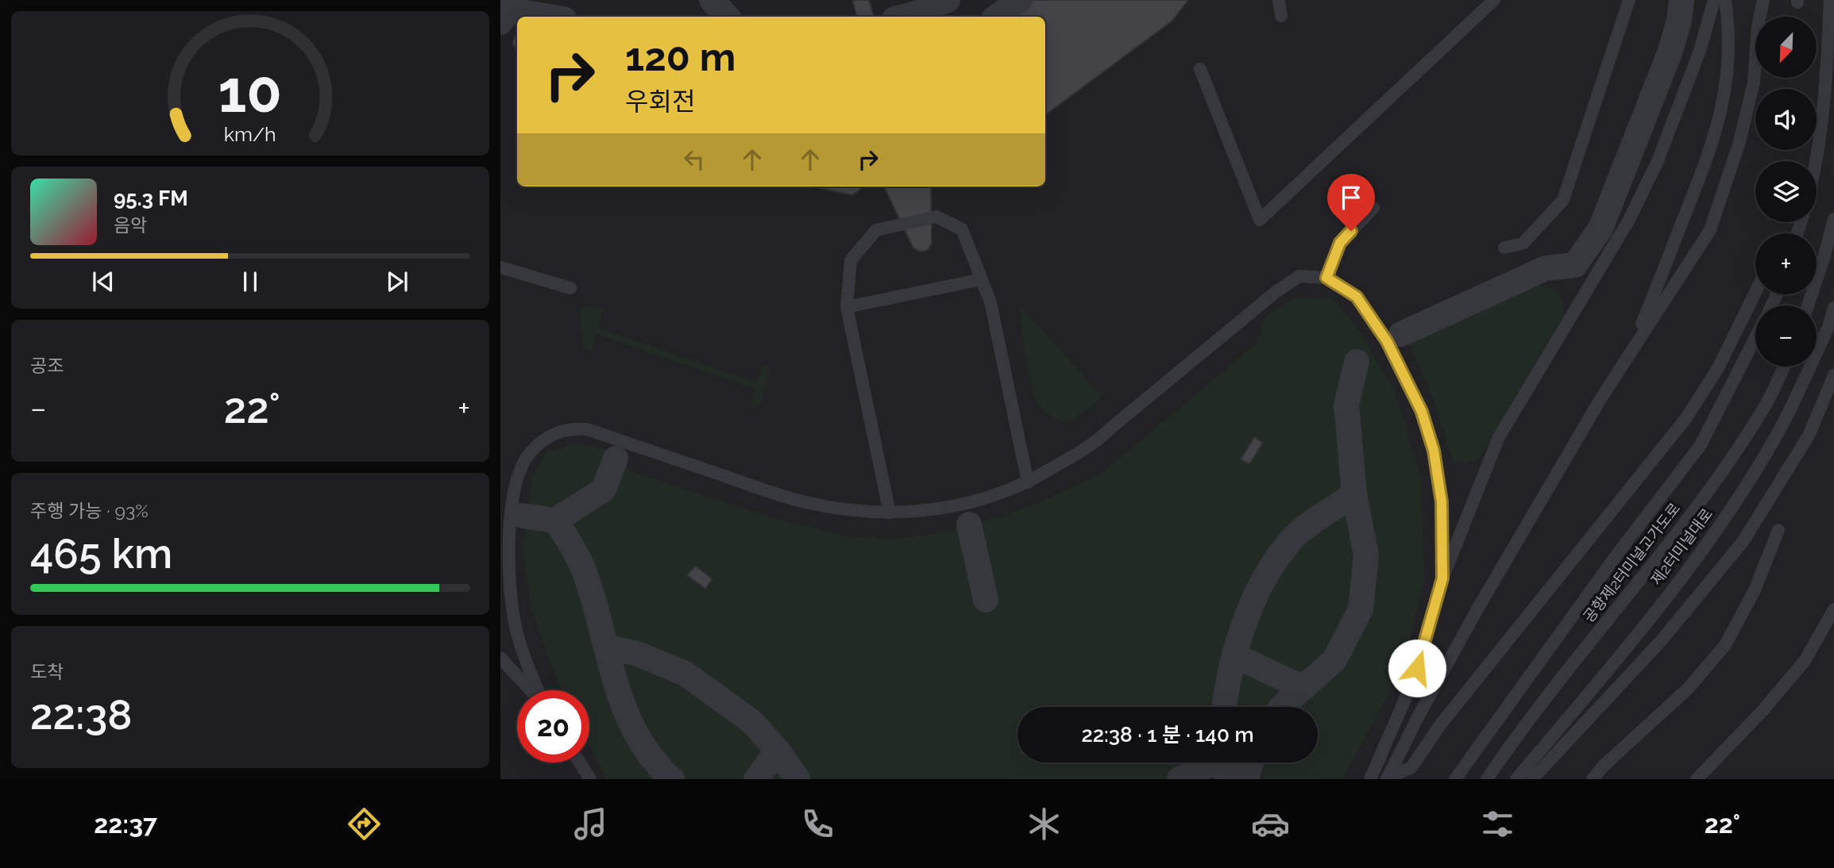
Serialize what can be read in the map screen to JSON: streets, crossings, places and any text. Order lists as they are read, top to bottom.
{
  "streets": {
    "lane": ["제2터미널대로", "공항제2터미널고가도로"]
  },
  "north": "bottom left",
  "page": {
    "map_buttons": ["+", "−"],
    "turn": ["120 m", "우회전"],
    "song": ["95.3 FM", "음악"],
    "tile": [
      "공조",
      ["주행 가능 · 93%", "465 km"],
      ["도착", "22:38"]
    ],
    "heat": ["−", "22°", "+"],
    "limit": "20",
    "trip": "22:38 · 1 분 · 140 m",
    "tabs": ["22:37", "22°"],
    "gauge": ["10", "km/h"]
  }
}
